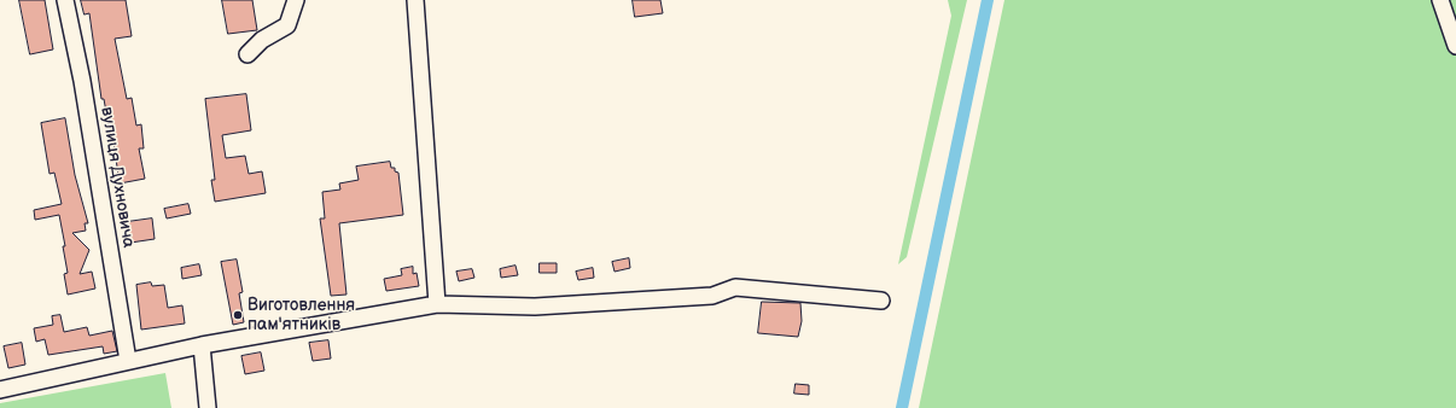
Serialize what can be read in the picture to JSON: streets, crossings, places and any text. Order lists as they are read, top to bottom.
{
  "streets": {
    "street": ["вулиця Духновича"]
  },
  "places": ["Виготовлення пам'ятників"]
}
